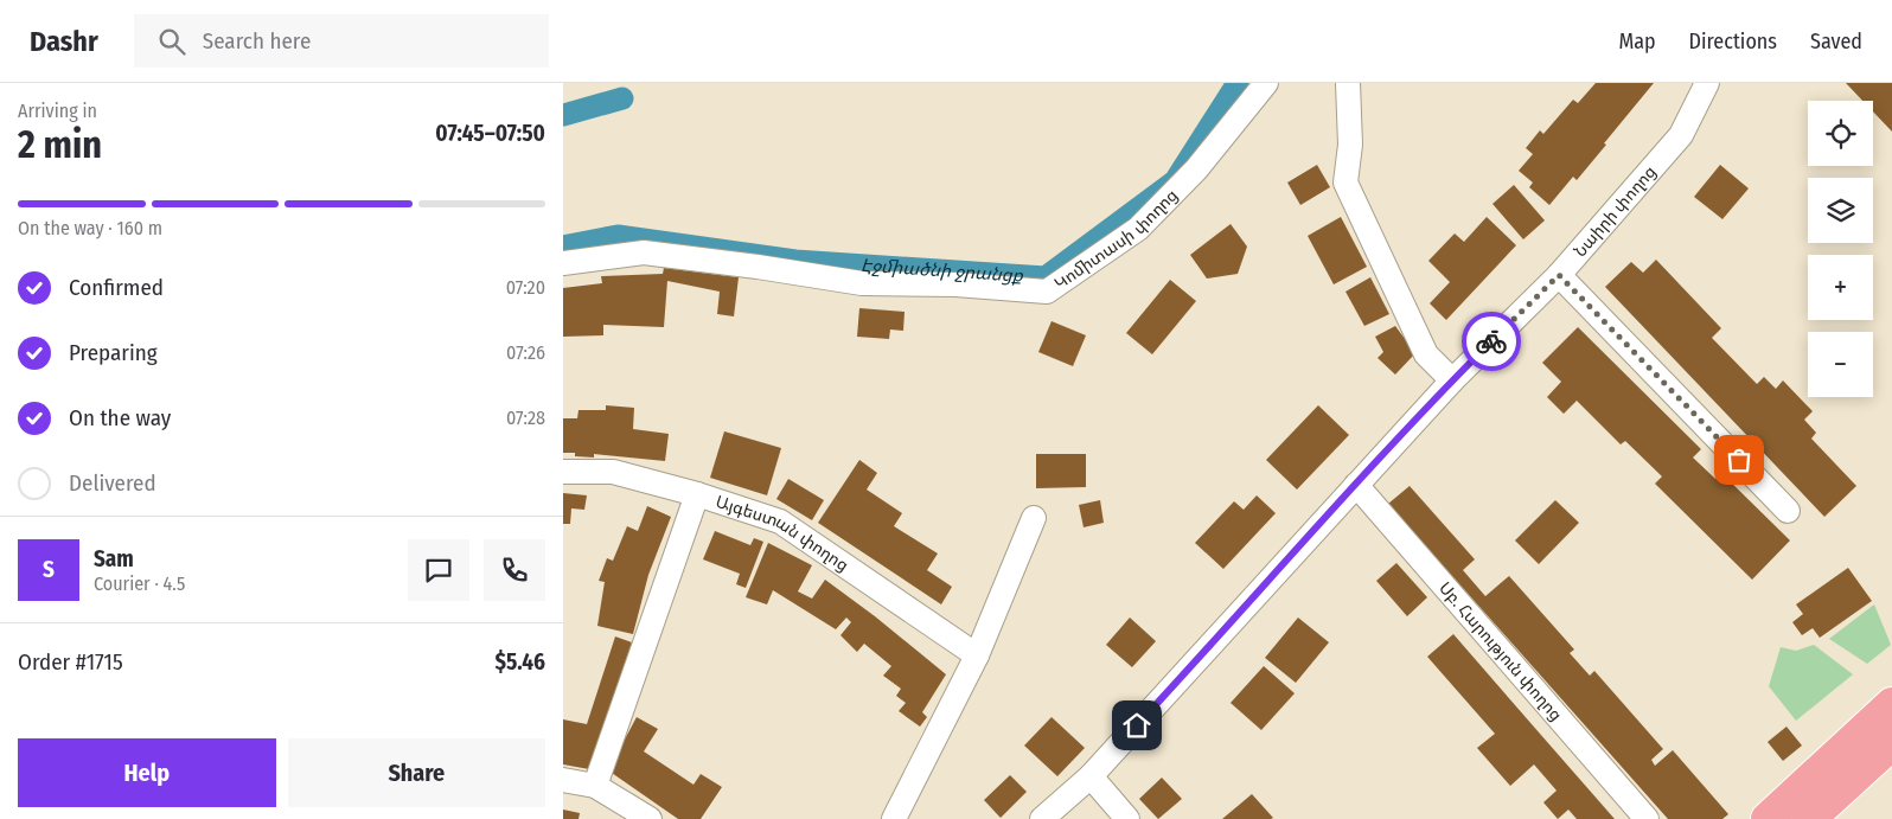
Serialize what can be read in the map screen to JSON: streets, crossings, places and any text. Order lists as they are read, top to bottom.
{
  "streets": {
    "street": [
      "Նաիրի փողոց",
      "Կոմիտասի փողոց",
      "Այգեստան փողոց",
      "Սբ. Հարություն փողոց"
    ]
  },
  "crossings": [
    ["Նաիրի փողոց", "Սբ. Հարություն փողոց"]
  ],
  "water": ["Էջմիածնի ջրանցք"],
  "page": {
    "header": "Dashr",
    "search": "Search here",
    "nav": ["Map", "Directions", "Saved"],
    "heading": ["2 min", "Arriving in", "07:45–07:50"],
    "panel": [
      "Sam",
      "Courier · 4.5",
      "Order #1715",
      "$5.46"
    ],
    "map_buttons": ["+", "−"],
    "bar": "On the way · 160 m",
    "list": [
      ["Confirmed", "07:20"],
      ["Preparing", "07:26"],
      ["On the way", "07:28"],
      "Delivered"
    ],
    "round": "S",
    "buttons": ["Help", "Share"]
  }
}
